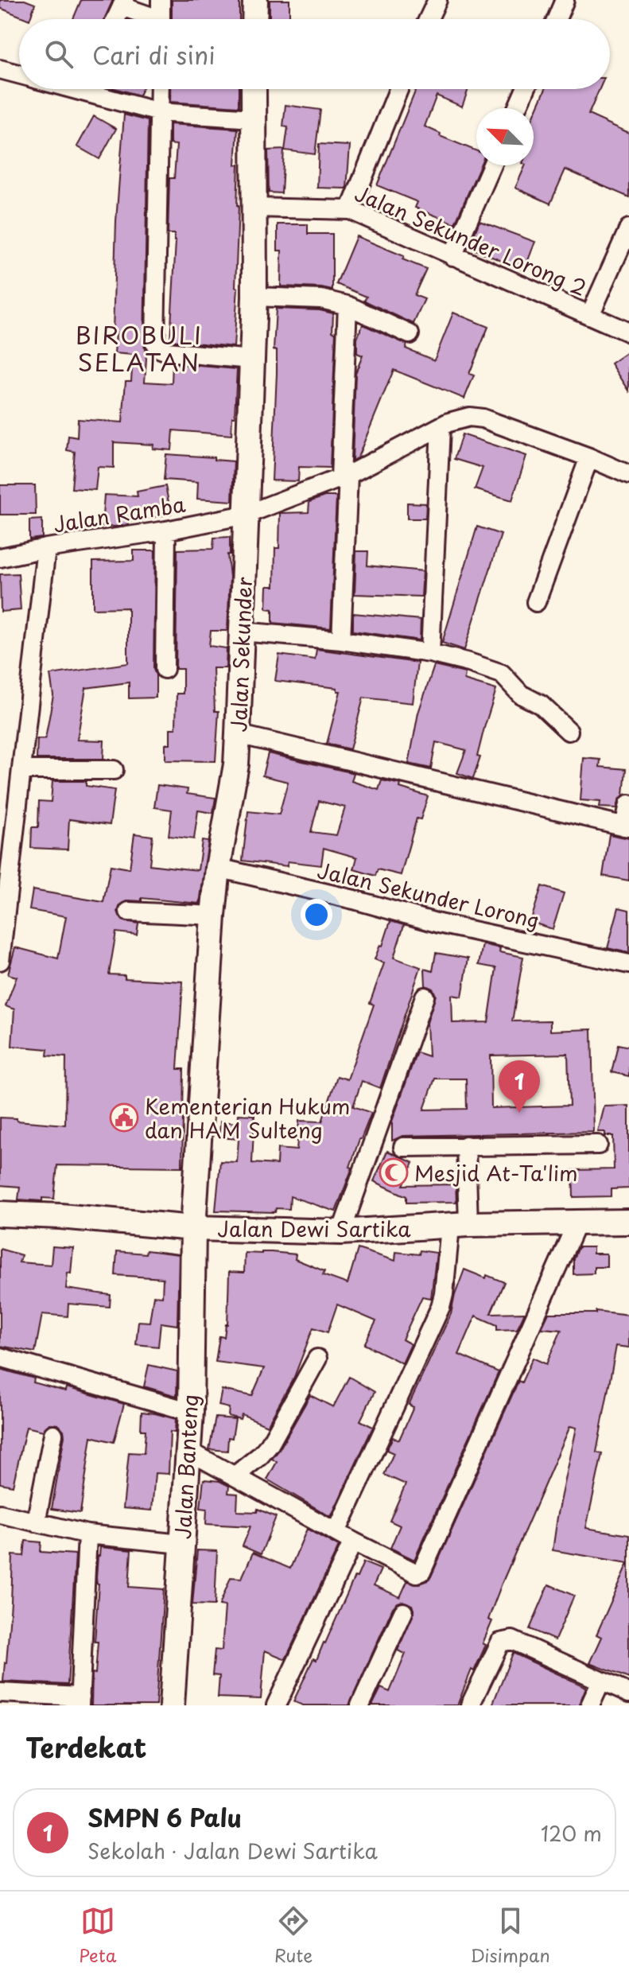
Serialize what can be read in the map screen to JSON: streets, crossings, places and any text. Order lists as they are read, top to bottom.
{
  "streets": {
    "street": [
      "Jalan Sekunder Lorong 2",
      "Jalan Ramba",
      "Jalan Sekunder",
      "Jalan Sekunder Lorong",
      "Jalan Dewi Sartika",
      "Jalan Banteng"
    ]
  },
  "crossings": [
    ["Jalan Sekunder Lorong 2", "Jalan Sekunder"],
    ["Jalan Ramba", "Jalan Sekunder"],
    ["Jalan Sekunder", "Jalan Sekunder Lorong"],
    ["Jalan Sekunder", "Jalan Dewi Sartika"],
    ["Jalan Sekunder", "Jalan Banteng"],
    ["Jalan Dewi Sartika", "Jalan Banteng"]
  ],
  "districts": ["BIROBULI SELATAN"],
  "places": {
    "public building": ["Kementerian Hukum dan HAM Sulteng"],
    "mosque": ["Mesjid At-Ta'lim"]
  },
  "north": "top left",
  "page": {
    "search": "Cari di sini",
    "pins": "1",
    "heading": "Terdekat",
    "list": [
      {
        "mark": "1",
        "name": "SMPN 6 Palu",
        "note": "Sekolah · Jalan Dewi Sartika",
        "value": "120 m"
      }
    ],
    "nav": ["Peta", "Rute", "Disimpan"]
  }
}
